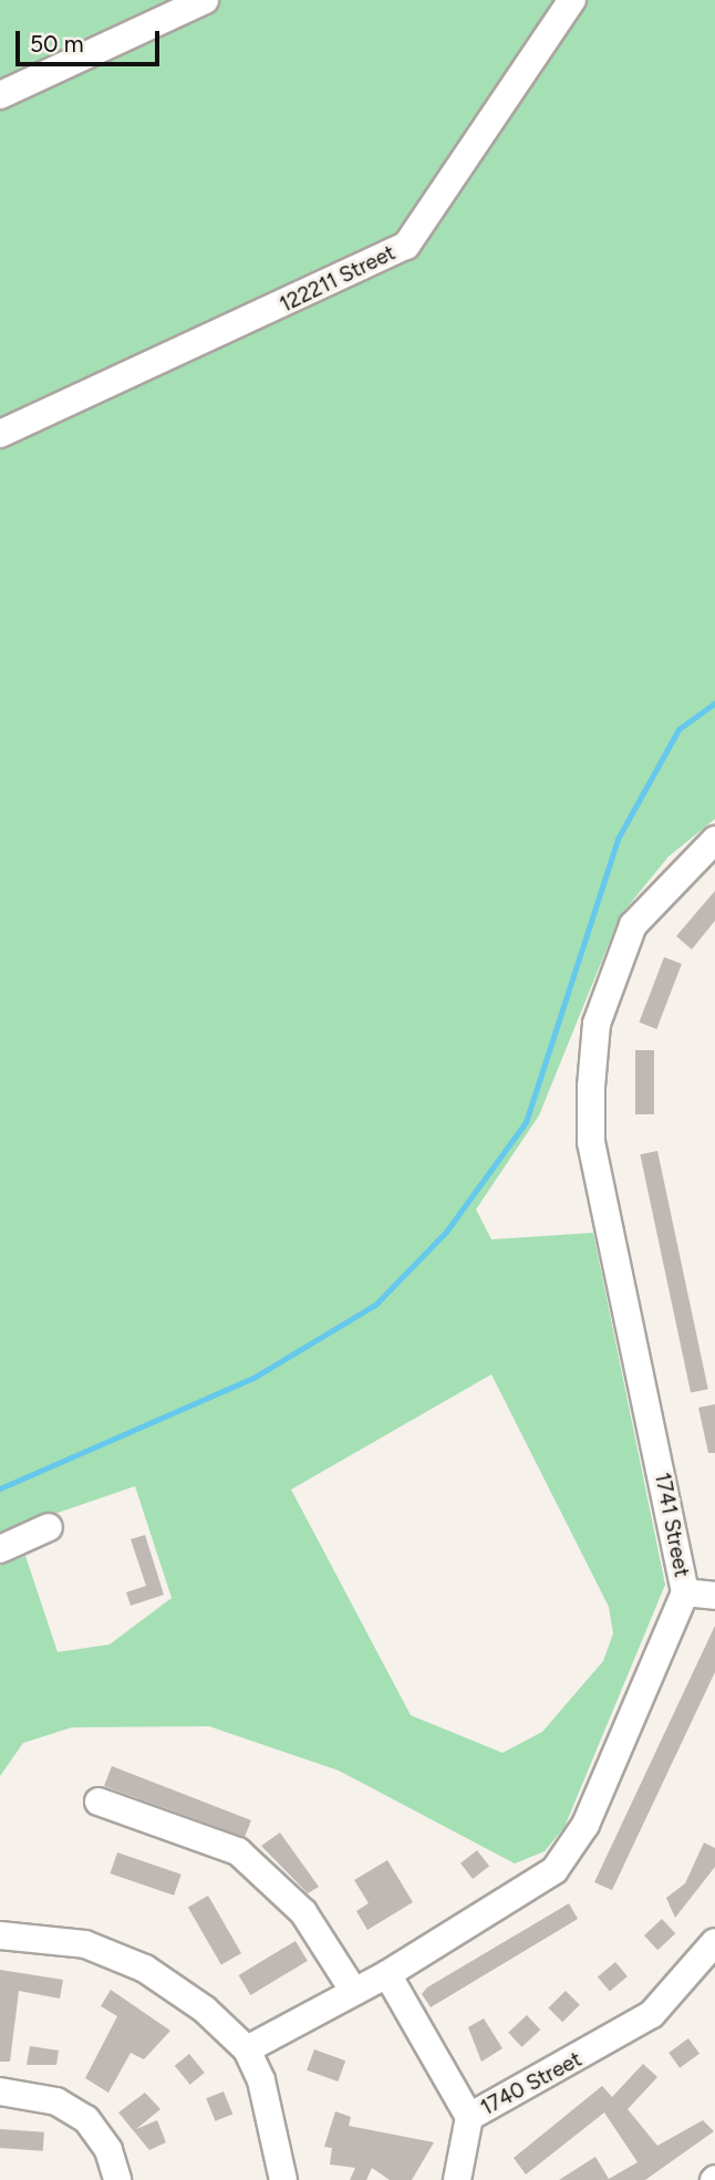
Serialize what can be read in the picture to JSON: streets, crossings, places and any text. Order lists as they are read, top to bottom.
{
  "streets": {
    "street": ["122211 Street", "1741 Street", "1740 Street"]
  },
  "crossings": [
    ["1741 Street", "1740 Street"]
  ],
  "scale_bar": "50 m"
}
